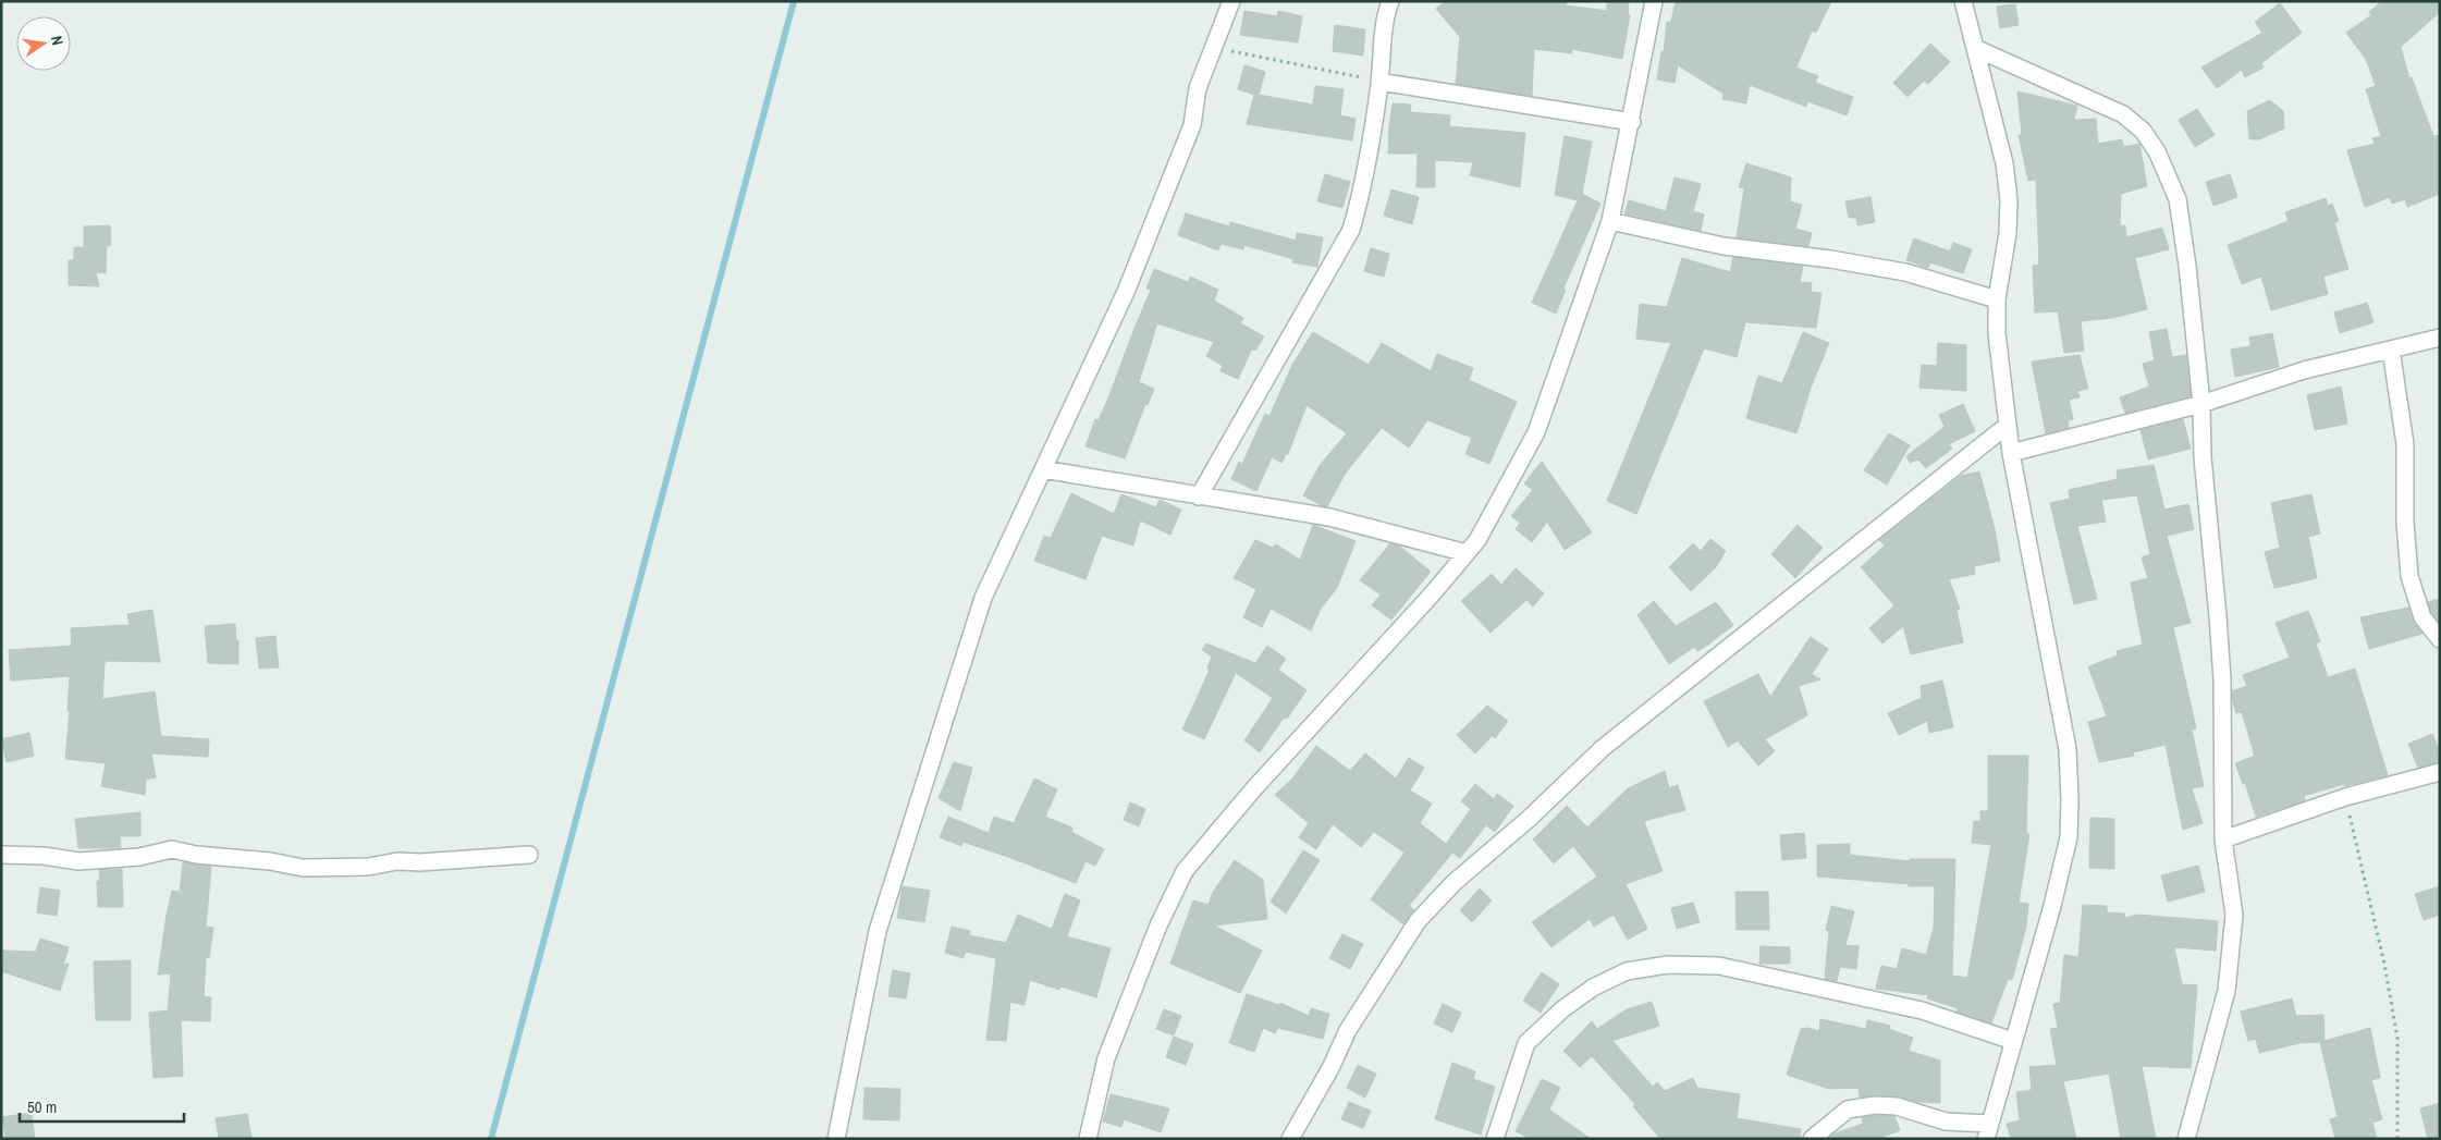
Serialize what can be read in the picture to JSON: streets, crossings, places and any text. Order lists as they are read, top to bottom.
{
  "scale_bar": "50 m",
  "north": "right"
}
